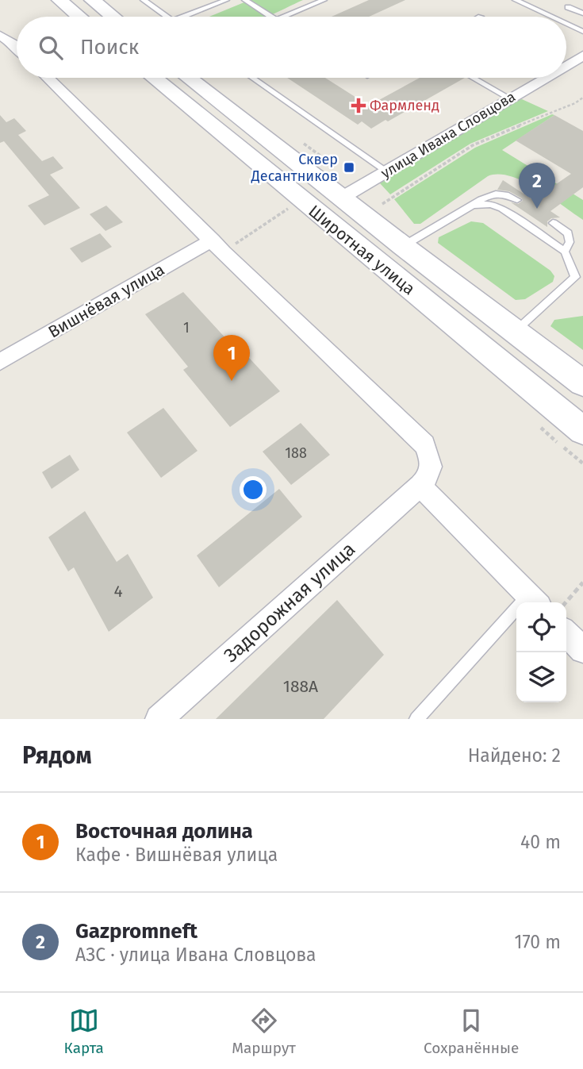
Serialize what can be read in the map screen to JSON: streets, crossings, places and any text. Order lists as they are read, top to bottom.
{
  "streets": {
    "main road": ["Широтная улица"],
    "street": ["улица Ивана Словцова", "Вишнёвая улица", "Задорожная улица"]
  },
  "crossings": [
    ["улица Ивана Словцова", "Широтная улица"]
  ],
  "places": {
    "health": ["Фармленд"],
    "transit": ["Сквер Десантников"]
  },
  "house_numbers": [
    "1",
    "188",
    "4",
    "188А"
  ],
  "page": {
    "search": "Поиск",
    "pins": ["2", "1"],
    "heading": ["Рядом", "Найдено: 2"],
    "list": [
      {
        "mark": "1",
        "name": "Восточная долина",
        "note": "Кафе · Вишнёвая улица",
        "value": "40 m"
      },
      {
        "mark": "2",
        "name": "Gazpromneft",
        "note": "АЗС · улица Ивана Словцова",
        "value": "170 m"
      }
    ],
    "nav": ["Карта", "Маршрут", "Сохранённые"]
  }
}
